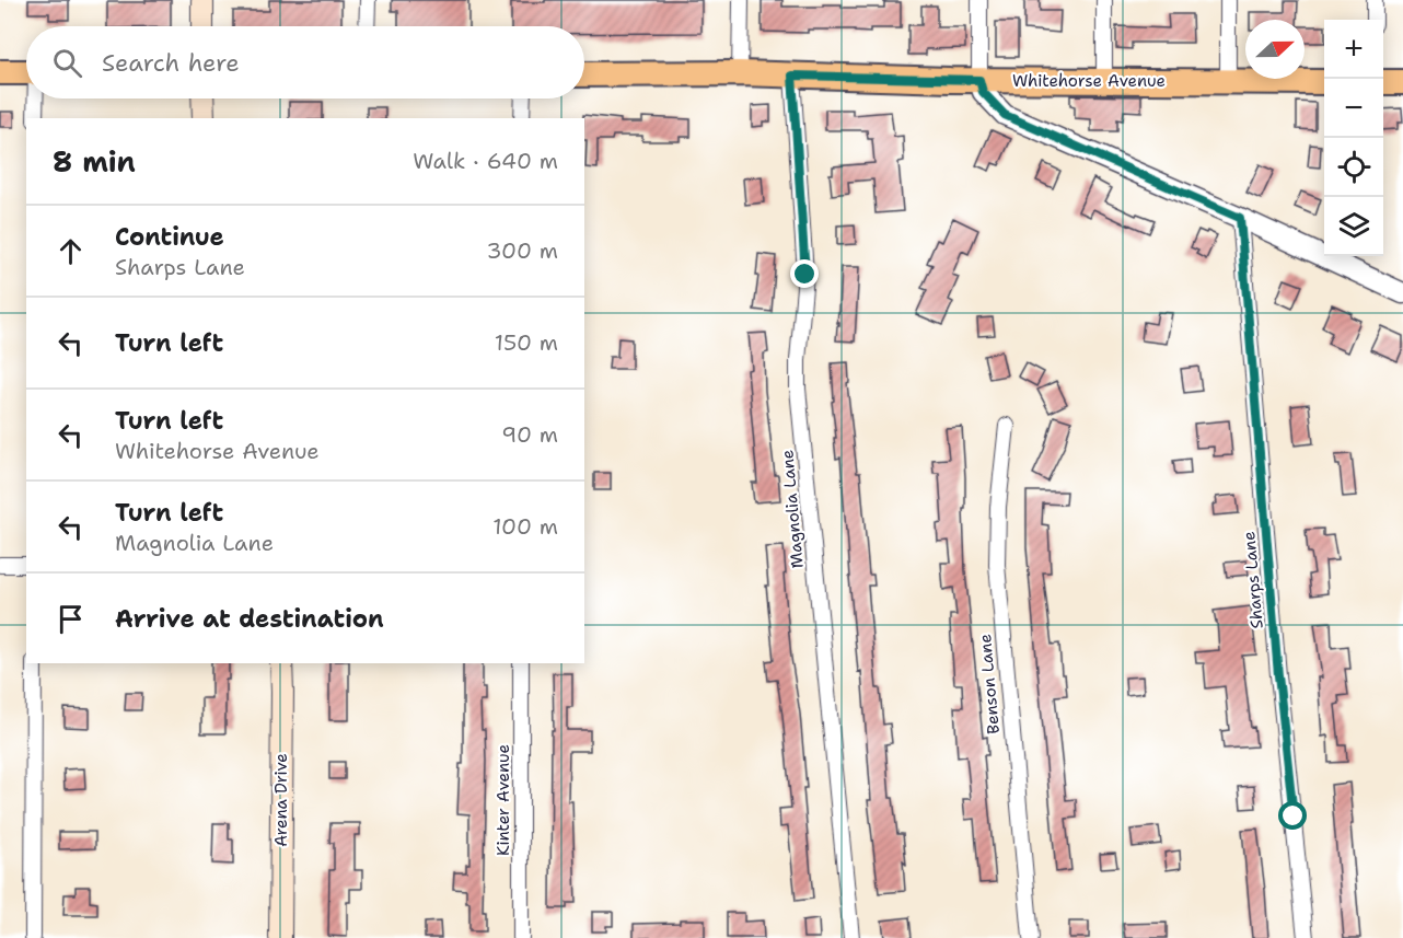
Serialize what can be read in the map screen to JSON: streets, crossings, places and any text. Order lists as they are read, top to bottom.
{
  "streets": {
    "main road": ["Whitehorse Avenue", "Arena Drive"],
    "street": [
      "Magnolia Lane",
      "Sharps Lane",
      "Benson Lane",
      "Kinter Avenue"
    ]
  },
  "crossings": [
    ["Whitehorse Avenue", "Magnolia Lane"]
  ],
  "north": "right",
  "page": {
    "map_buttons": ["+", "−"],
    "search": "Search here",
    "heading": ["8 min", "Walk · 640 m"],
    "list": [
      ["Continue", "Sharps Lane", "300 m"],
      ["Turn left", "150 m"],
      ["Turn left", "Whitehorse Avenue", "90 m"],
      ["Turn left", "Magnolia Lane", "100 m"],
      "Arrive at destination"
    ]
  }
}
